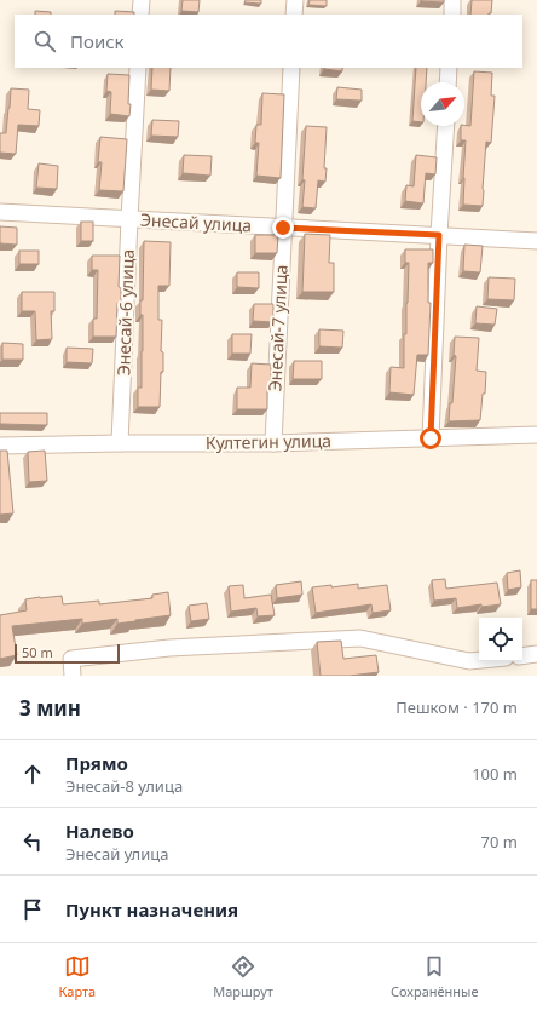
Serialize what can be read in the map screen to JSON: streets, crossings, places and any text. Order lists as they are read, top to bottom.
{
  "streets": {
    "street": [
      "Энесай улица",
      "Энесай-6 улица",
      "Энесай-7 улица",
      "Култегин улица"
    ]
  },
  "crossings": [
    ["Энесай улица", "Энесай-6 улица"],
    ["Энесай улица", "Энесай-7 улица"],
    ["Энесай-6 улица", "Култегин улица"],
    ["Энесай-7 улица", "Култегин улица"]
  ],
  "scale_bar": "50 m",
  "north": "top right",
  "page": {
    "search": "Поиск",
    "scale": "50 m",
    "heading": ["3 мин", "Пешком · 170 m"],
    "list": [
      ["Прямо", "Энесай-8 улица", "100 m"],
      ["Налево", "Энесай улица", "70 m"],
      "Пункт назначения"
    ],
    "nav": ["Карта", "Маршрут", "Сохранённые"]
  }
}
